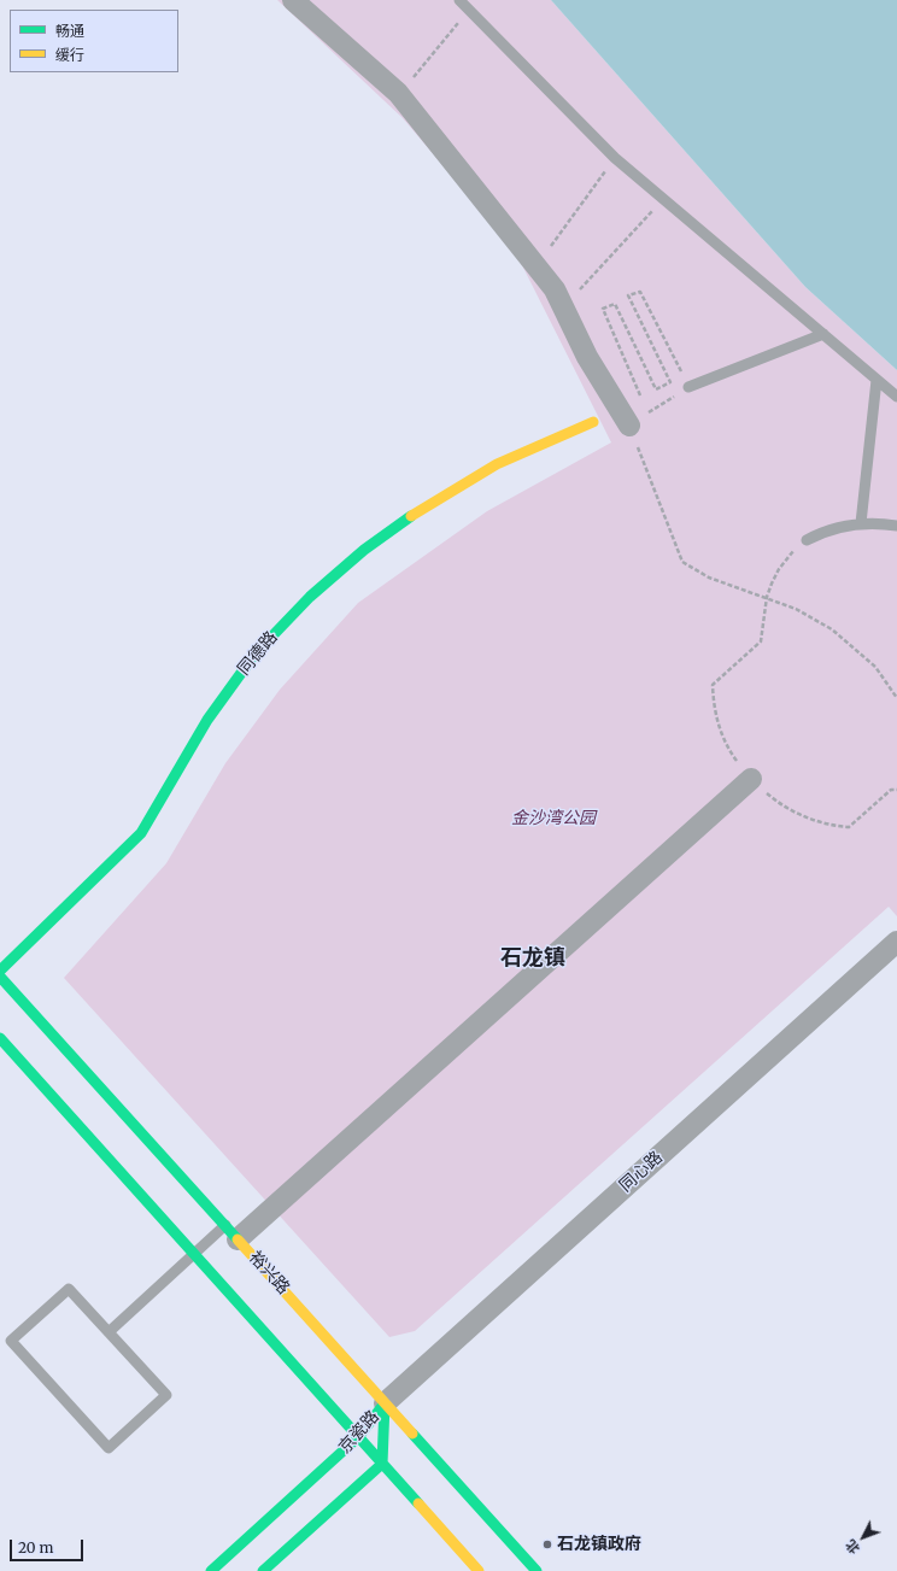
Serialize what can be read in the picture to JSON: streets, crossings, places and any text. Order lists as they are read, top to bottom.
{
  "streets": {
    "main road": ["同德路", "裕兴路", "京瓷路"],
    "street": ["同心路"]
  },
  "crossings": [
    ["同心路", "裕兴路"],
    ["同心路", "京瓷路"],
    ["裕兴路", "京瓷路"]
  ],
  "districts": ["石龙镇"],
  "parks": ["金沙湾公园"],
  "places": ["石龙镇政府"],
  "legend": ["畅通", "缓行"],
  "scale_bar": "20 m",
  "north": "bottom left"
}
